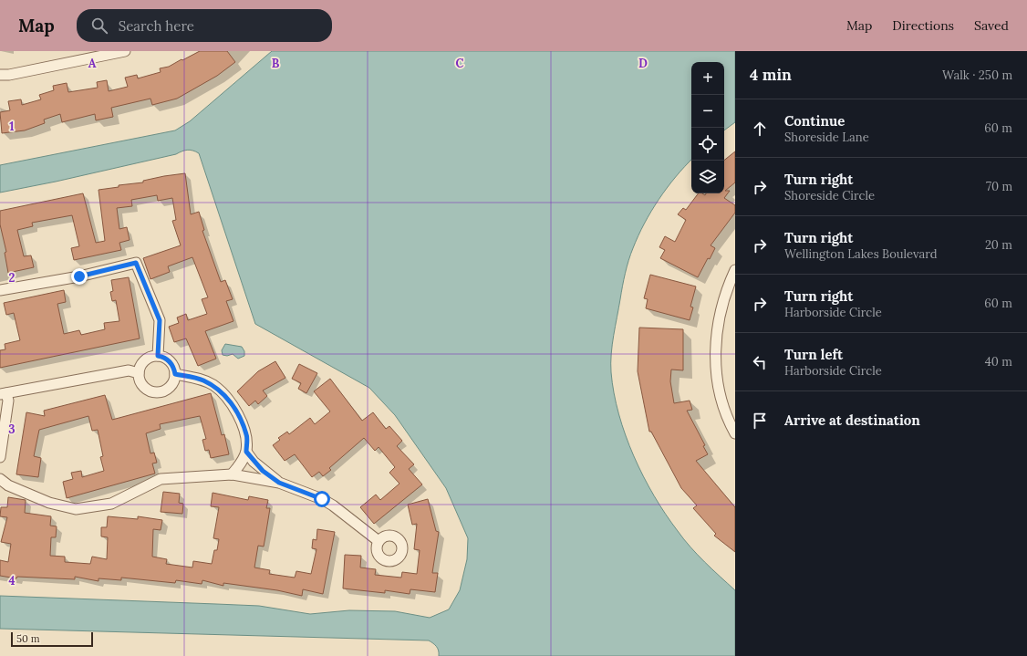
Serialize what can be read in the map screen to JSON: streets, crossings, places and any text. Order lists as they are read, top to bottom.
{
  "scale_bar": "50 m",
  "page": {
    "header": "Map",
    "search": "Search here",
    "nav": ["Map", "Directions", "Saved"],
    "heading": ["4 min", "Walk · 250 m"],
    "map_buttons": ["+", "−"],
    "list": [
      ["Continue", "Shoreside Lane", "60 m"],
      ["Turn right", "Shoreside Circle", "70 m"],
      ["Turn right", "Wellington Lakes Boulevard", "20 m"],
      ["Turn right", "Harborside Circle", "60 m"],
      ["Turn left", "Harborside Circle", "40 m"],
      "Arrive at destination"
    ],
    "scale": "50 m"
  },
  "grid": {
    "columns": [
      "A",
      "B",
      "C",
      "D"
    ],
    "rows": [
      "1",
      "2",
      "3",
      "4"
    ]
  }
}
